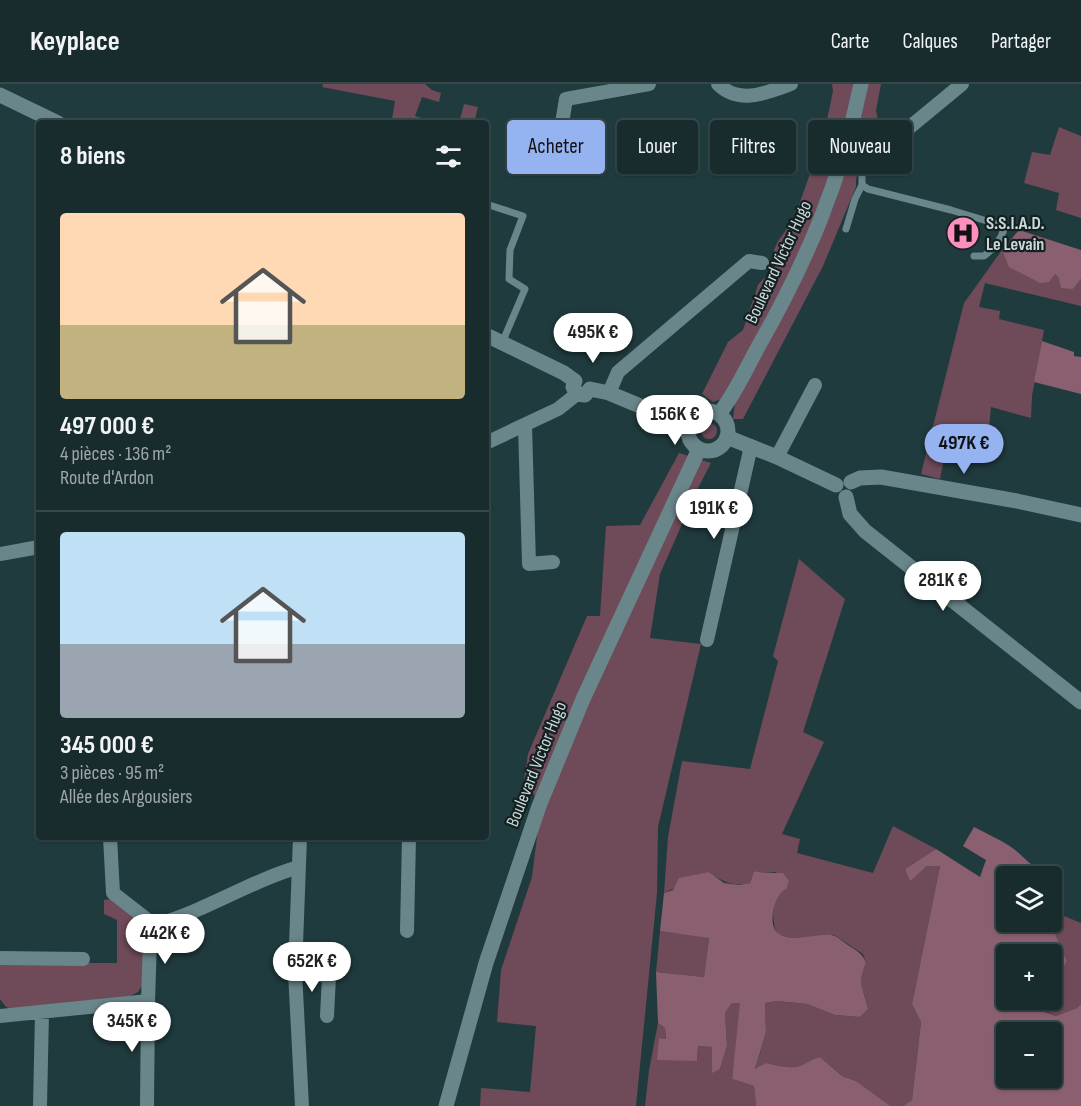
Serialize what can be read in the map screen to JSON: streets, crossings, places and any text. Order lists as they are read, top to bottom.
{
  "streets": {
    "main road": ["Boulevard Victor Hugo"]
  },
  "places": {
    "hospital": ["S.S.I.A.D. Le Levain"]
  },
  "page": {
    "header": "Keyplace",
    "nav": ["Carte", "Calques", "Partager"],
    "chip": [
      "Acheter",
      "Louer",
      "Filtres",
      "Nouveau"
    ],
    "heading": "8 biens",
    "list": [
      {
        "name": "497 000 €",
        "note": "4 pièces · 136 m² · Route d'Ardon"
      },
      {
        "name": "345 000 €",
        "note": "3 pièces · 95 m² · Allée des Argousiers"
      }
    ],
    "price": [
      "495K €",
      "156K €",
      "497K €",
      "191K €",
      "281K €",
      "442K €",
      "652K €",
      "345K €"
    ],
    "map_buttons": ["+", "−"]
  }
}
